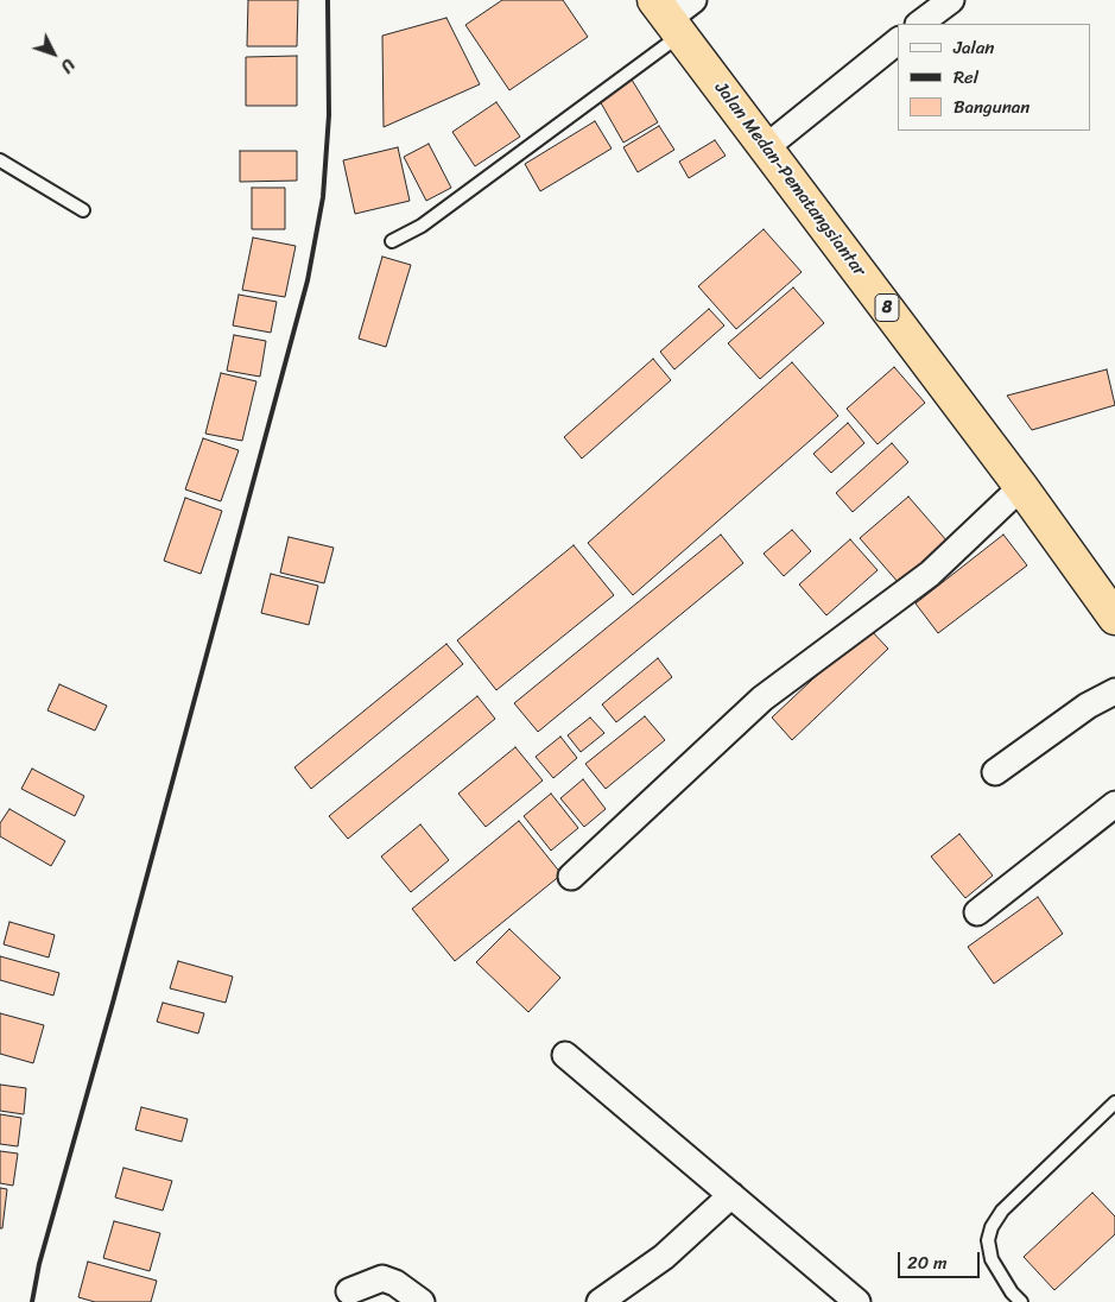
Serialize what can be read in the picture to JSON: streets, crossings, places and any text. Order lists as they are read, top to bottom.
{
  "streets": {
    "highway": ["Jalan Medan-Pematangsiantar", "8"]
  },
  "legend": ["Jalan", "Rel", "Bangunan"],
  "scale_bar": "20 m",
  "north": "bottom right"
}
